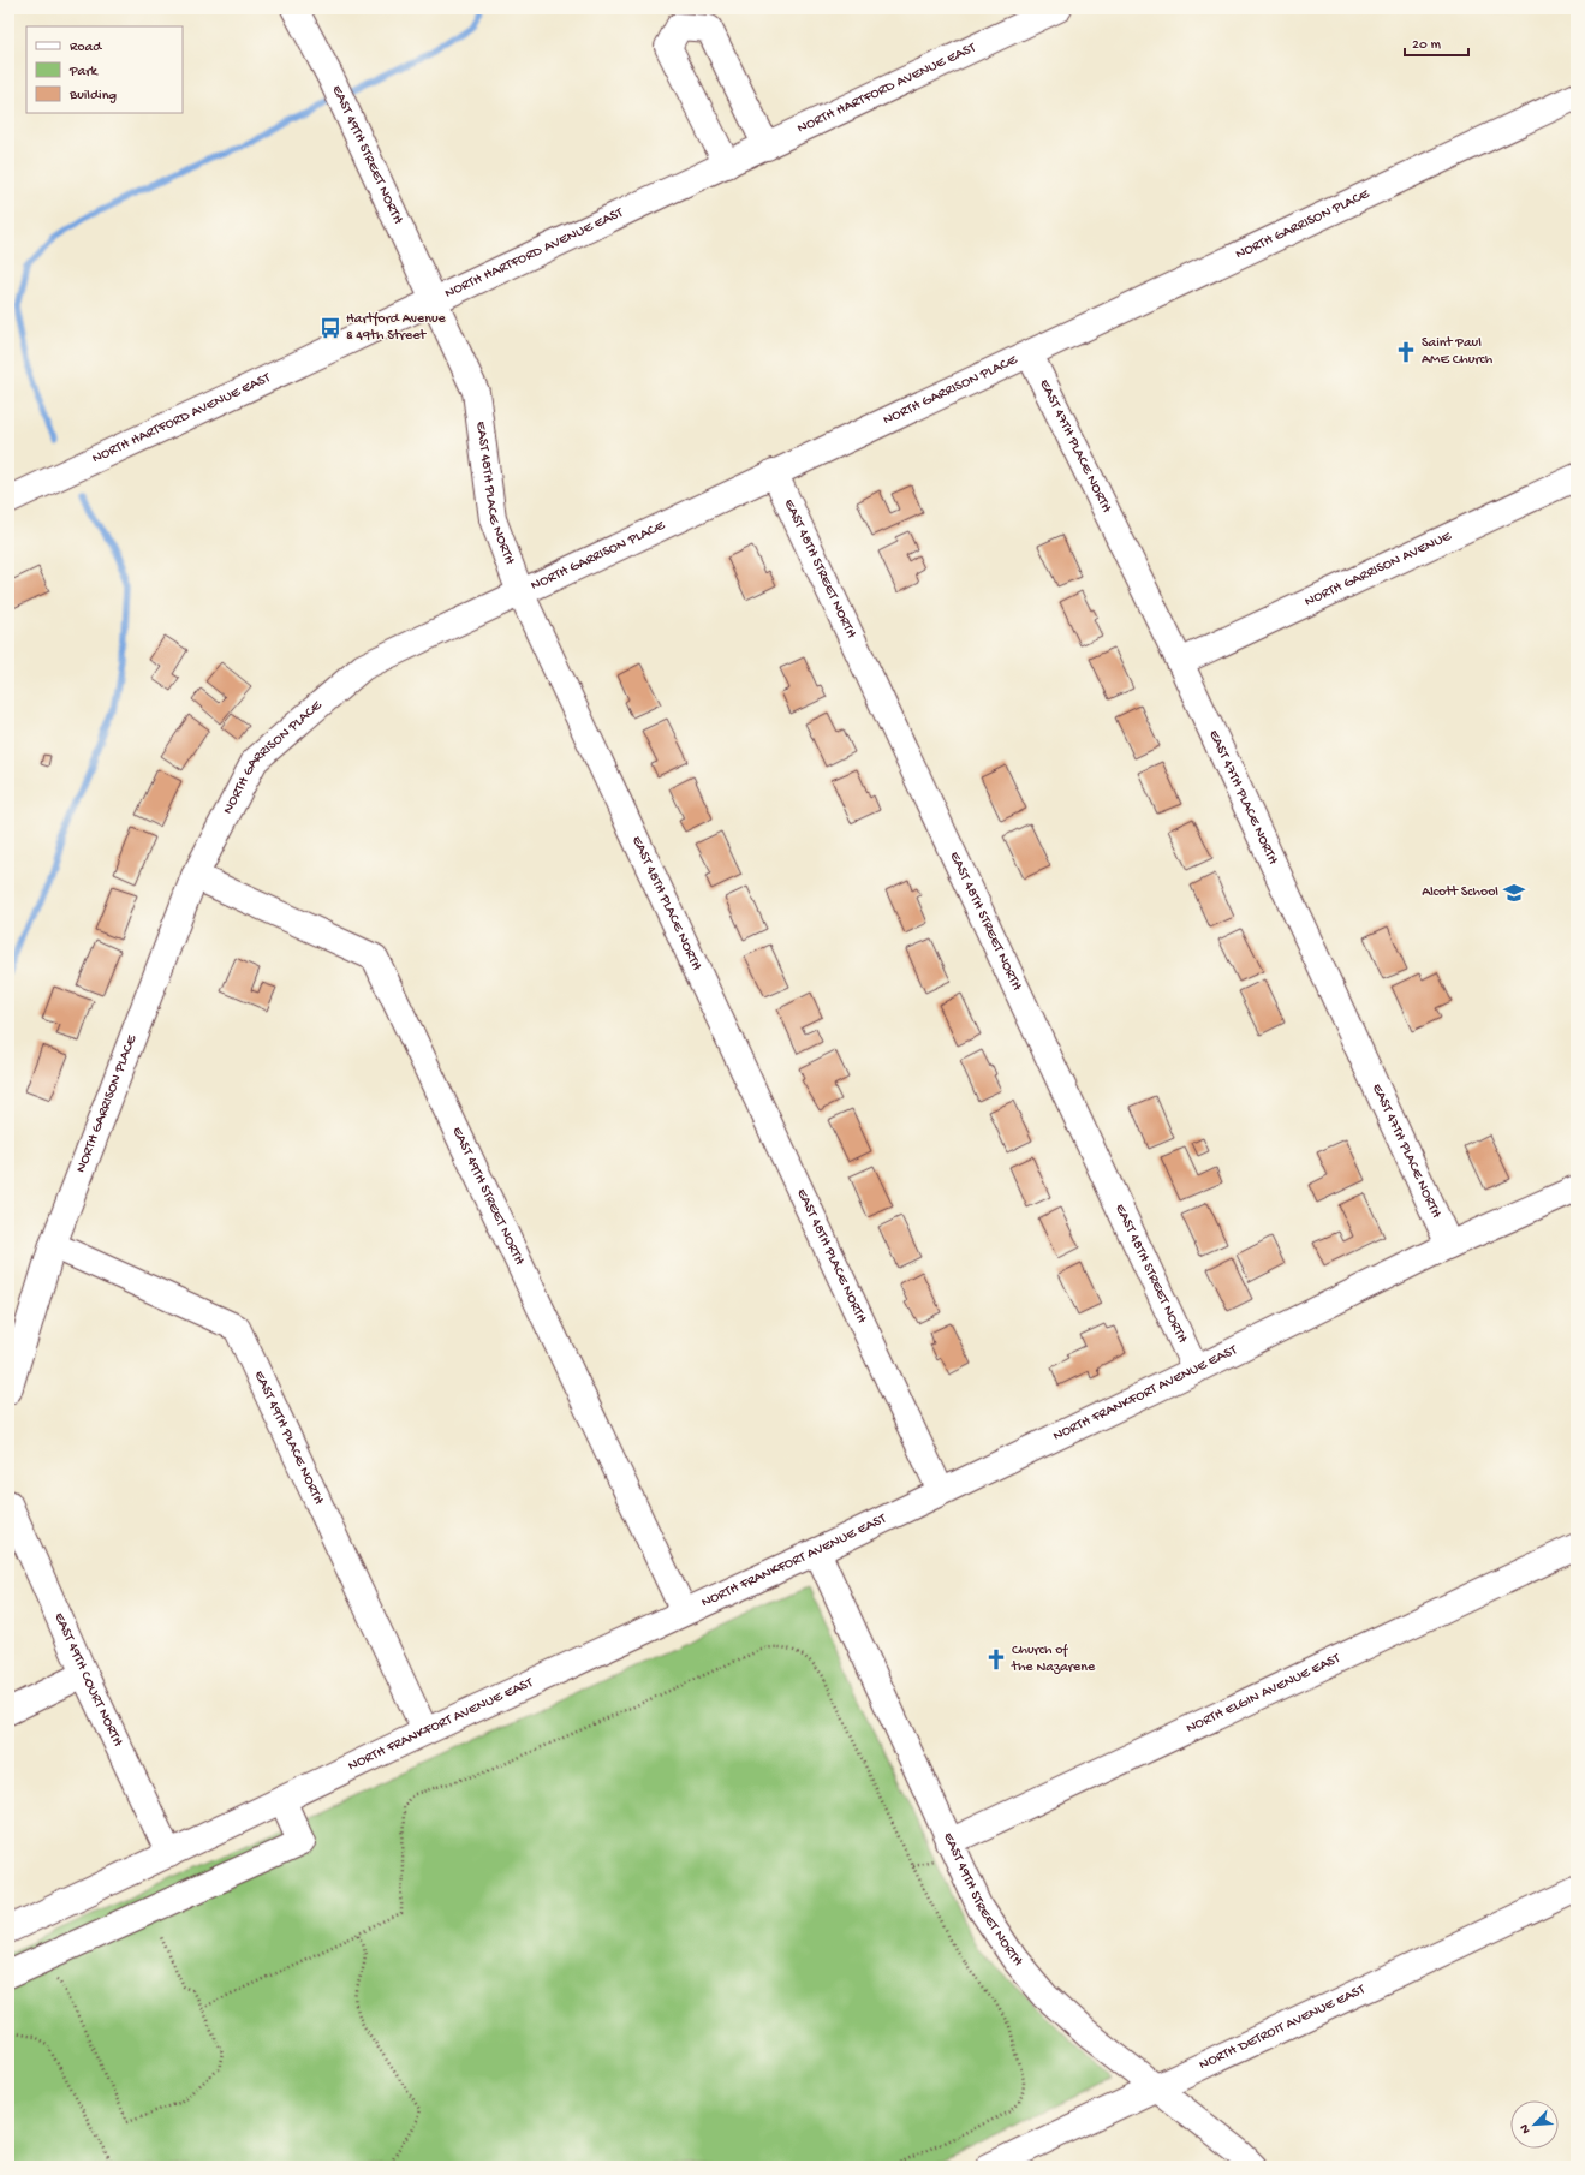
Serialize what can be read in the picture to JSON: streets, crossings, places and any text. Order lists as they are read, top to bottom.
{
  "streets": {
    "street": [
      "NORTH HARTFORD AVENUE EAST",
      "EAST 49TH STREET NORTH",
      "NORTH GARRISON PLACE",
      "EAST 47TH PLACE NORTH",
      "EAST 48TH PLACE NORTH",
      "EAST 48TH STREET NORTH",
      "NORTH GARRISON AVENUE",
      "NORTH FRANKFORT AVENUE EAST",
      "EAST 49TH PLACE NORTH",
      "EAST 49TH COURT NORTH",
      "NORTH ELGIN AVENUE EAST",
      "NORTH DETROIT AVENUE EAST"
    ]
  },
  "crossings": [
    ["NORTH HARTFORD AVENUE EAST", "EAST 49TH STREET NORTH"],
    ["NORTH HARTFORD AVENUE EAST", "EAST 48TH PLACE NORTH"],
    ["EAST 49TH STREET NORTH", "NORTH GARRISON PLACE"],
    ["EAST 49TH STREET NORTH", "EAST 48TH PLACE NORTH"],
    ["EAST 49TH STREET NORTH", "NORTH FRANKFORT AVENUE EAST"],
    ["EAST 49TH STREET NORTH", "NORTH ELGIN AVENUE EAST"],
    ["EAST 49TH STREET NORTH", "NORTH DETROIT AVENUE EAST"],
    ["NORTH GARRISON PLACE", "EAST 47TH PLACE NORTH"],
    ["NORTH GARRISON PLACE", "EAST 48TH PLACE NORTH"],
    ["NORTH GARRISON PLACE", "EAST 48TH STREET NORTH"],
    ["NORTH GARRISON PLACE", "EAST 49TH PLACE NORTH"],
    ["EAST 47TH PLACE NORTH", "NORTH GARRISON AVENUE"],
    ["EAST 47TH PLACE NORTH", "NORTH FRANKFORT AVENUE EAST"],
    ["EAST 48TH PLACE NORTH", "NORTH FRANKFORT AVENUE EAST"],
    ["EAST 48TH STREET NORTH", "NORTH FRANKFORT AVENUE EAST"],
    ["NORTH FRANKFORT AVENUE EAST", "EAST 49TH PLACE NORTH"],
    ["NORTH FRANKFORT AVENUE EAST", "EAST 49TH COURT NORTH"]
  ],
  "places": {
    "bus stop": ["Hartford Avenue & 49th Street"],
    "church": ["Saint Paul AME Church", "Church of the Nazarene"],
    "school or university": ["Alcott School"]
  },
  "legend": ["Road", "Park", "Building"],
  "scale_bar": "20 m",
  "north": "bottom left"
}
